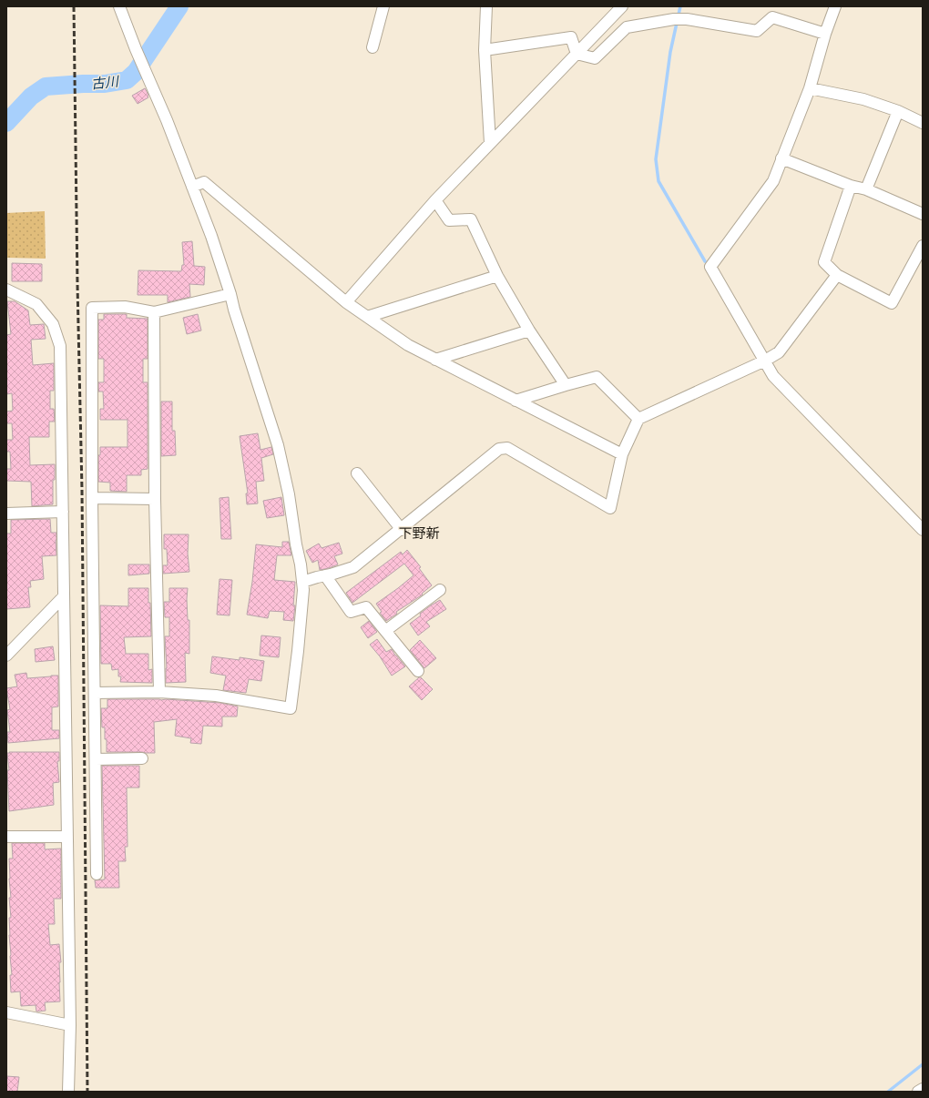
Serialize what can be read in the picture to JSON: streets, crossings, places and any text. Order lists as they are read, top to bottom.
{
  "districts": ["下野新"],
  "water": ["古川"]
}
